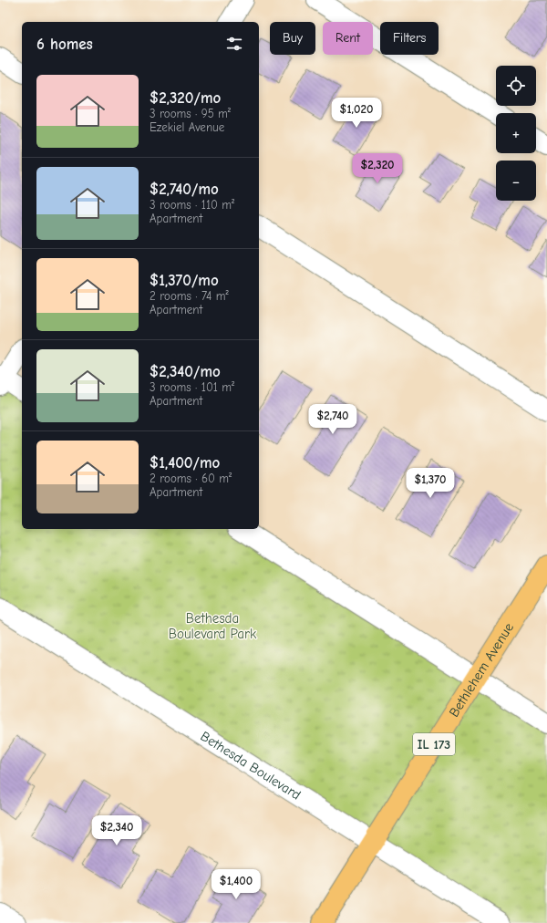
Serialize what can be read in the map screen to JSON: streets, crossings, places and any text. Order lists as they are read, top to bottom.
{
  "streets": {
    "main road": ["Bethlehem Avenue", "IL 173"],
    "street": ["Bethesda Boulevard"]
  },
  "crossings": [
    ["Bethlehem Avenue", "Bethesda Boulevard"]
  ],
  "parks": ["Bethesda Boulevard Park"],
  "page": {
    "chip": ["Buy", "Rent", "Filters"],
    "heading": "6 homes",
    "map_buttons": ["+", "−"],
    "list": [
      {
        "name": "$2,320/mo",
        "note": "3 rooms · 95 m² · Ezekiel Avenue"
      },
      {
        "name": "$2,740/mo",
        "note": "3 rooms · 110 m² · Apartment"
      },
      {
        "name": "$1,370/mo",
        "note": "2 rooms · 74 m² · Apartment"
      },
      {
        "name": "$2,340/mo",
        "note": "3 rooms · 101 m² · Apartment"
      },
      {
        "name": "$1,400/mo",
        "note": "2 rooms · 60 m² · Apartment"
      }
    ],
    "price": [
      "$1,020",
      "$2,320",
      "$2,740",
      "$1,370",
      "$2,340",
      "$1,400"
    ]
  }
}
